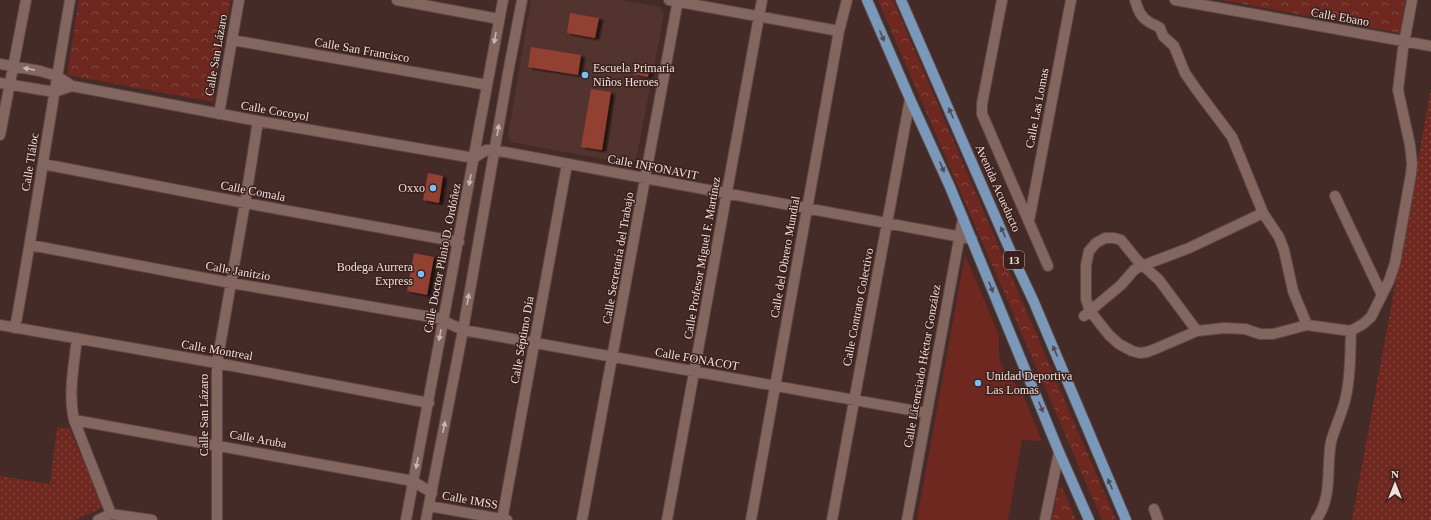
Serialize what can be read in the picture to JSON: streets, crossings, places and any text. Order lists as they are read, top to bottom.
{
  "streets": {
    "main road": ["Avenida Acueducto", "13"],
    "street": [
      "Calle Ebano",
      "Calle San Francisco",
      "Calle San Lázaro",
      "Calle Las Lomas",
      "Calle Cocoyol",
      "Calle Tláloc",
      "Calle INFONAVIT",
      "Calle Comala",
      "Calle del Obrero Mundial",
      "Calle Doctor Plinio D. Ordóñez",
      "Calle Secretaría del Trabajo",
      "Calle Profesor Miguel F. Martínez",
      "Calle Janitzio",
      "Calle Contrato Colectivo",
      "Calle Séptimo Día",
      "Calle Montreal",
      "Calle FONACOT",
      "Calle Licenciado Héctor González",
      "Calle Aruba",
      "Calle IMSS"
    ]
  },
  "crossings": [
    ["Calle San Francisco", "Calle San Lázaro"],
    ["Calle San Francisco", "Calle Doctor Plinio D. Ordóñez"],
    ["Calle San Lázaro", "Calle Cocoyol"],
    ["Calle San Lázaro", "Calle Comala"],
    ["Calle San Lázaro", "Calle Janitzio"],
    ["Calle San Lázaro", "Calle Montreal"],
    ["Calle San Lázaro", "Calle Aruba"],
    ["Calle Cocoyol", "Calle Tláloc"],
    ["Calle Cocoyol", "Calle Doctor Plinio D. Ordóñez"],
    ["Calle Tláloc", "Calle Comala"],
    ["Calle Tláloc", "Calle Janitzio"],
    ["Calle Tláloc", "Calle Montreal"],
    ["Calle INFONAVIT", "Calle del Obrero Mundial"],
    ["Calle INFONAVIT", "Calle Secretaría del Trabajo"],
    ["Calle INFONAVIT", "Calle Profesor Miguel F. Martínez"],
    ["Calle INFONAVIT", "Calle Contrato Colectivo"],
    ["Calle INFONAVIT", "Calle Séptimo Día"],
    ["Calle INFONAVIT", "Calle Licenciado Héctor González"],
    ["Calle Comala", "Calle Doctor Plinio D. Ordóñez"],
    ["Calle del Obrero Mundial", "Calle FONACOT"],
    ["Calle Doctor Plinio D. Ordóñez", "Calle Janitzio"],
    ["Calle Doctor Plinio D. Ordóñez", "Calle Montreal"],
    ["Calle Doctor Plinio D. Ordóñez", "Calle Aruba"],
    ["Calle Secretaría del Trabajo", "Calle FONACOT"],
    ["Calle Profesor Miguel F. Martínez", "Calle FONACOT"],
    ["Calle Janitzio", "Calle FONACOT"],
    ["Calle Contrato Colectivo", "Calle FONACOT"],
    ["Calle Séptimo Día", "Calle FONACOT"],
    ["Calle Séptimo Día", "Calle IMSS"],
    ["Calle FONACOT", "Calle Licenciado Héctor González"]
  ],
  "places": [
    "Escuela Primaria Niños Heroes",
    "Oxxo",
    "Bodega Aurrera Express",
    "Unidad Deportiva Las Lomas"
  ],
  "north": "top"
}
